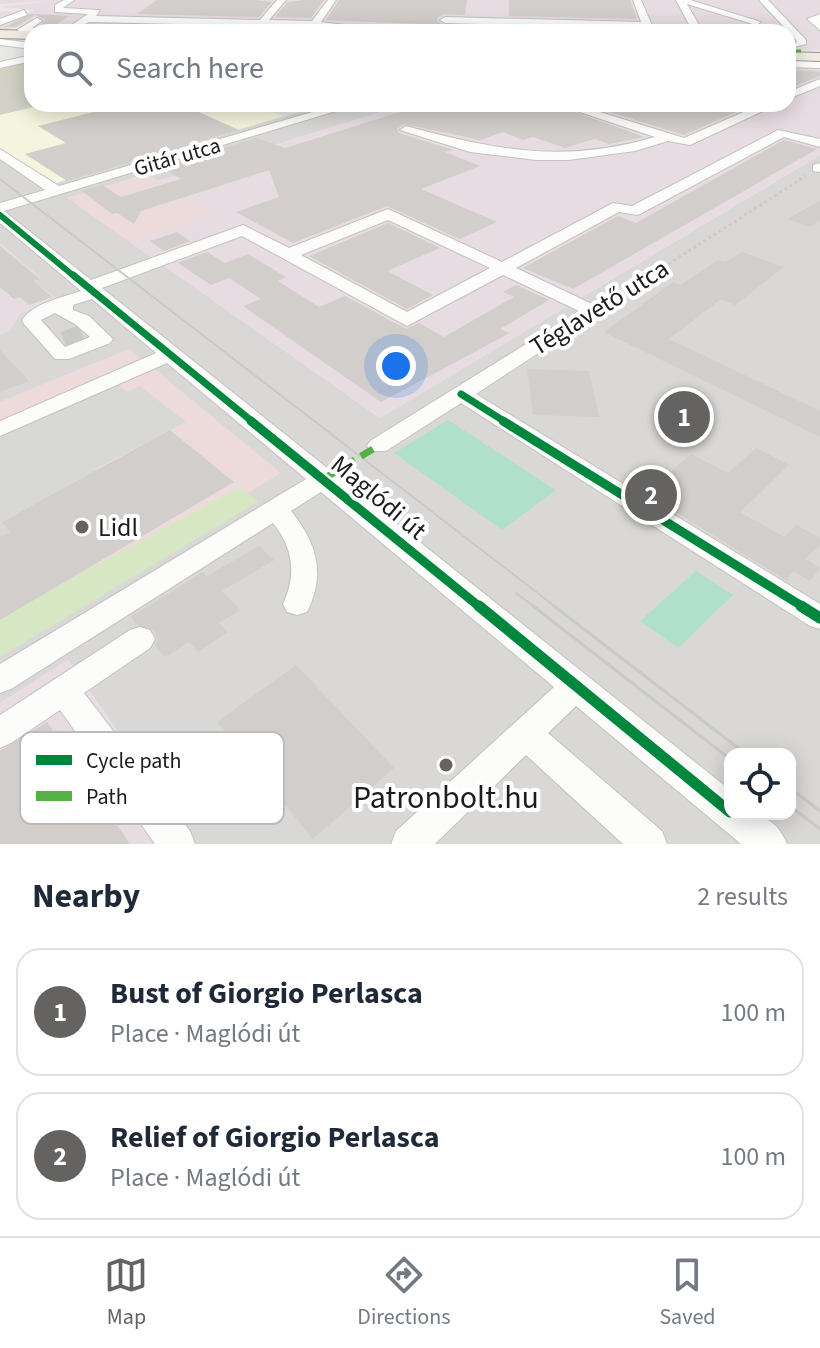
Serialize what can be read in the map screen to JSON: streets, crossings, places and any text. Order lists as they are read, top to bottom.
{
  "streets": {
    "street": ["Gitár utca", "Téglavető utca", "Maglódi út"]
  },
  "places": ["Lidl", "Patronbolt.hu"],
  "legend": ["Cycle path", "Path"],
  "page": {
    "search": "Search here",
    "pins": ["1", "2"],
    "heading": ["Nearby", "2 results"],
    "list": [
      {
        "mark": "1",
        "name": "Bust of Giorgio Perlasca",
        "note": "Place · Maglódi út",
        "value": "100 m"
      },
      {
        "mark": "2",
        "name": "Relief of Giorgio Perlasca",
        "note": "Place · Maglódi út",
        "value": "100 m"
      }
    ],
    "nav": ["Map", "Directions", "Saved"]
  }
}
